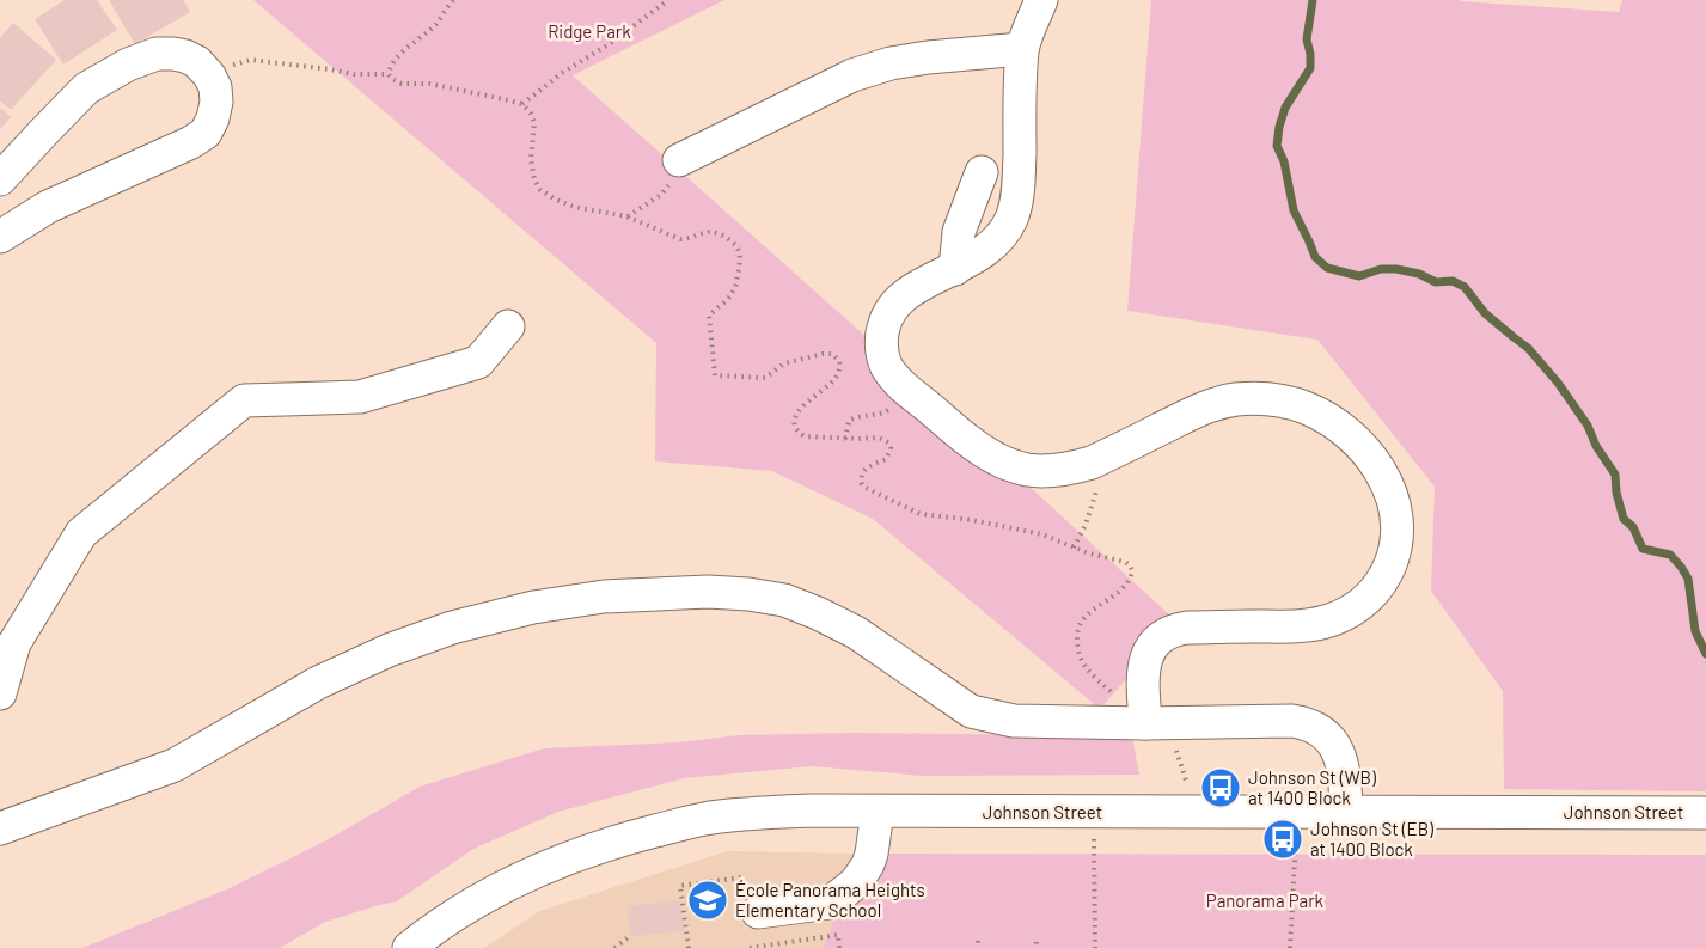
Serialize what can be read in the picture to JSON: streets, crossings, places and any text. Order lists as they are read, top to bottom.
{
  "streets": {
    "street": ["Johnson Street"]
  },
  "parks": ["Ridge Park", "Panorama Park"],
  "places": {
    "bus stop": ["Johnson St (WB) at 1400 Block", "Johnson St (EB) at 1400 Block"],
    "school or university": ["École Panorama Heights Elementary School"]
  }
}
